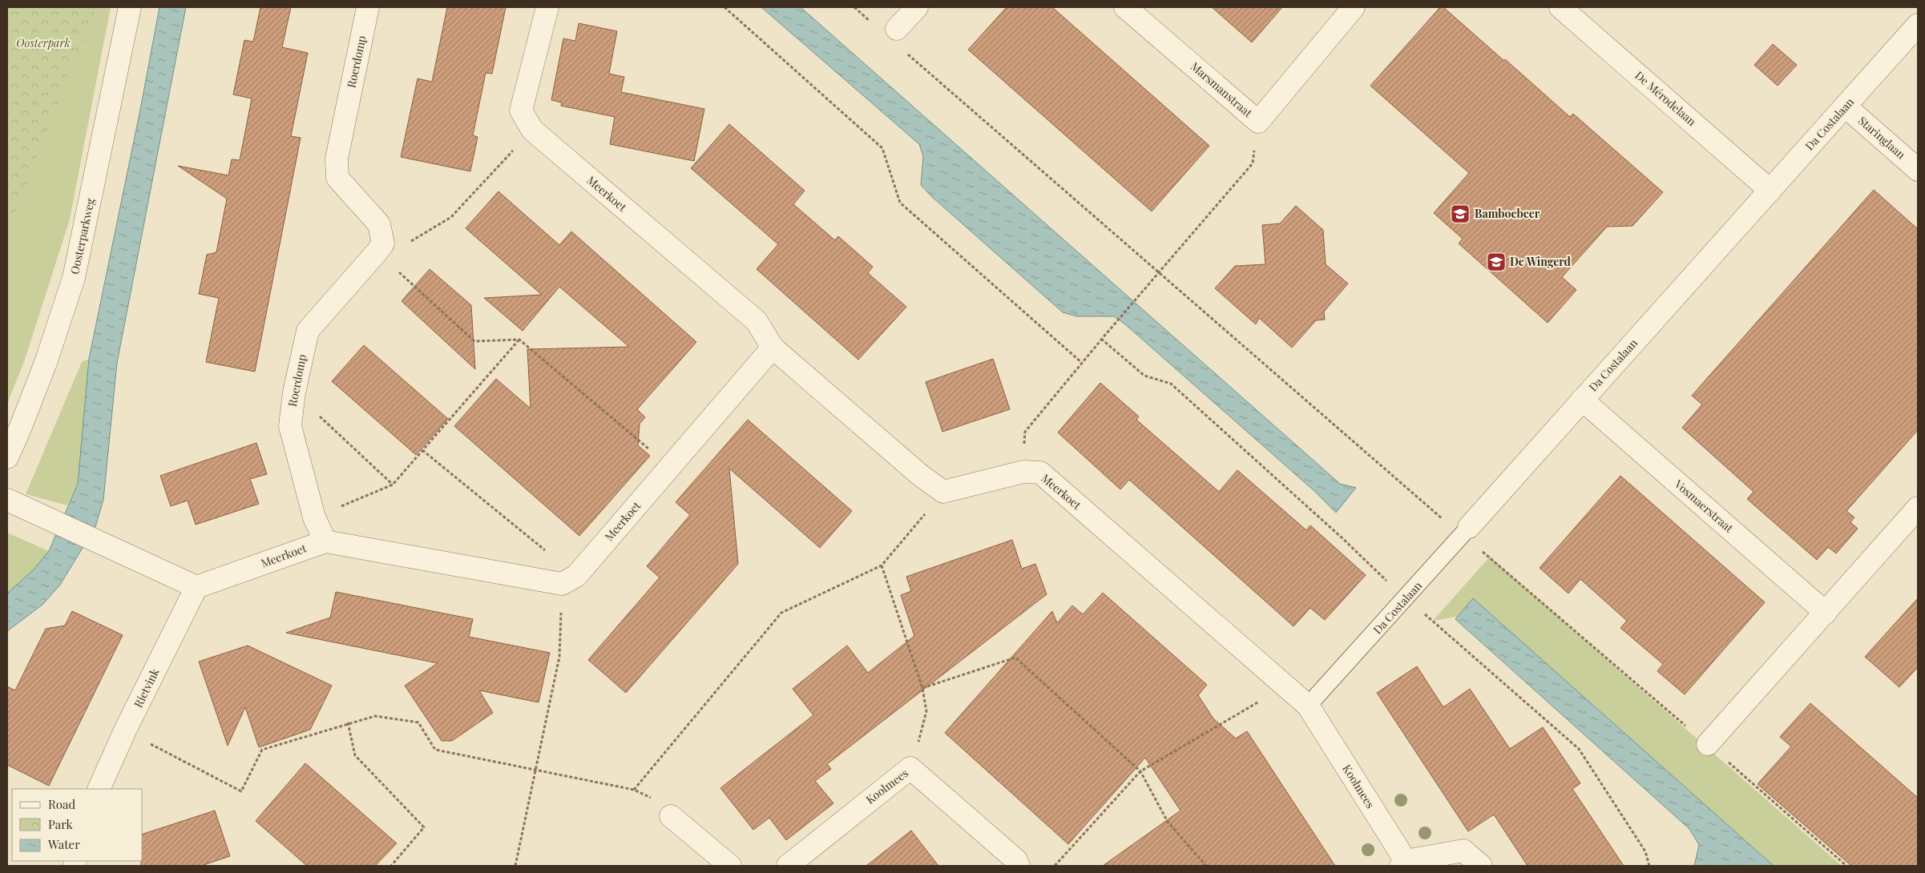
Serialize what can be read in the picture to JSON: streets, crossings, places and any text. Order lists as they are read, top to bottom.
{
  "streets": {
    "street": [
      "Roerdomp",
      "Marsmanstraat",
      "De Mérodelaan",
      "Da Costalaan",
      "Staringlaan",
      "Meerkoet",
      "Oosterparkweg",
      "Vosmaerstraat",
      "Rietvink",
      "Koolmees"
    ]
  },
  "crossings": [
    ["Roerdomp", "Meerkoet"],
    ["De Mérodelaan", "Da Costalaan"],
    ["Da Costalaan", "Staringlaan"],
    ["Da Costalaan", "Meerkoet"],
    ["Da Costalaan", "Vosmaerstraat"],
    ["Da Costalaan", "Koolmees"],
    ["Meerkoet", "Rietvink"],
    ["Meerkoet", "Koolmees"]
  ],
  "parks": ["Oosterpark"],
  "places": {
    "school or university": ["Bamboebeer", "De Wingerd"]
  },
  "legend": ["Road", "Park", "Water"]
}
